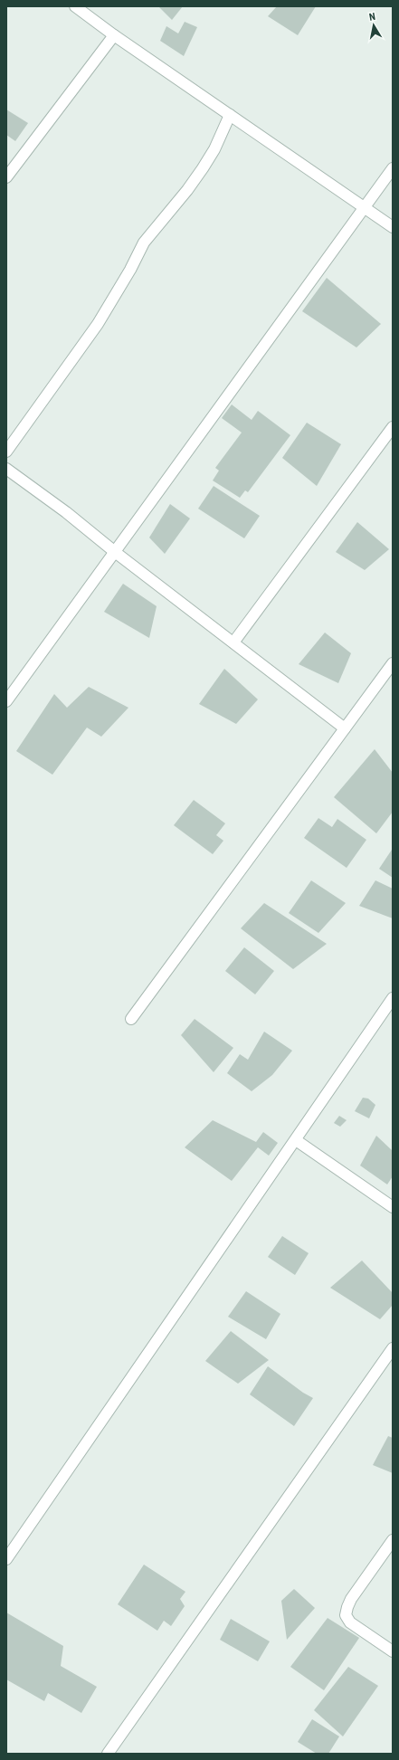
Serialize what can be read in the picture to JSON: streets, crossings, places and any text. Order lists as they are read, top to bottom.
{
  "north": "top"
}
